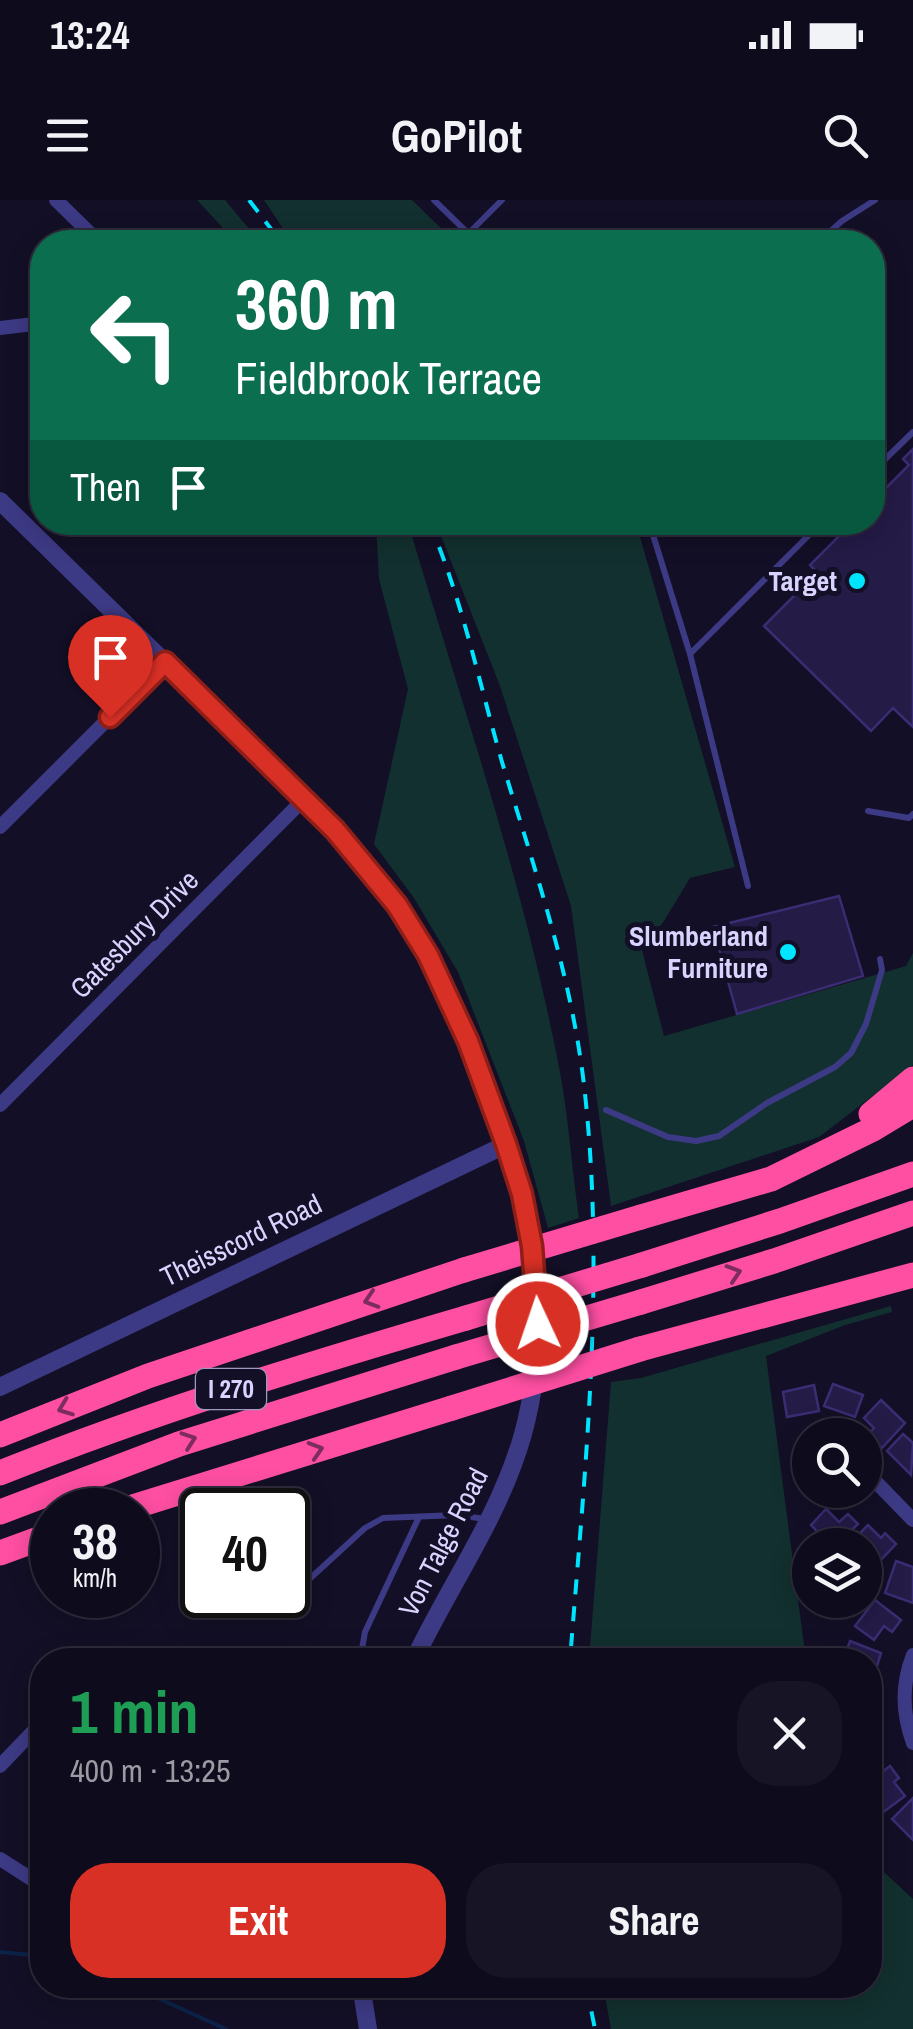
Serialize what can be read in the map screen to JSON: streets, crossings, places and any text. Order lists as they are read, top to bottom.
{
  "streets": {
    "highway": ["I 270"],
    "street": ["Gatesbury Drive", "Theisscord Road", "Von Talge Road"]
  },
  "crossings": [
    ["Gatesbury Drive", "Von Talge Road"],
    ["Theisscord Road", "Von Talge Road"]
  ],
  "places": ["Target", "Slumberland Furniture"],
  "page": {
    "status": "13:24",
    "header": "GoPilot",
    "turn": ["360 m", "Fieldbrook Terrace"],
    "then": "Then",
    "speed": "38 km/h",
    "limit": "40",
    "heading": ["1 min", "400 m · 13:25"],
    "buttons": ["Exit", "Share"]
  }
}
